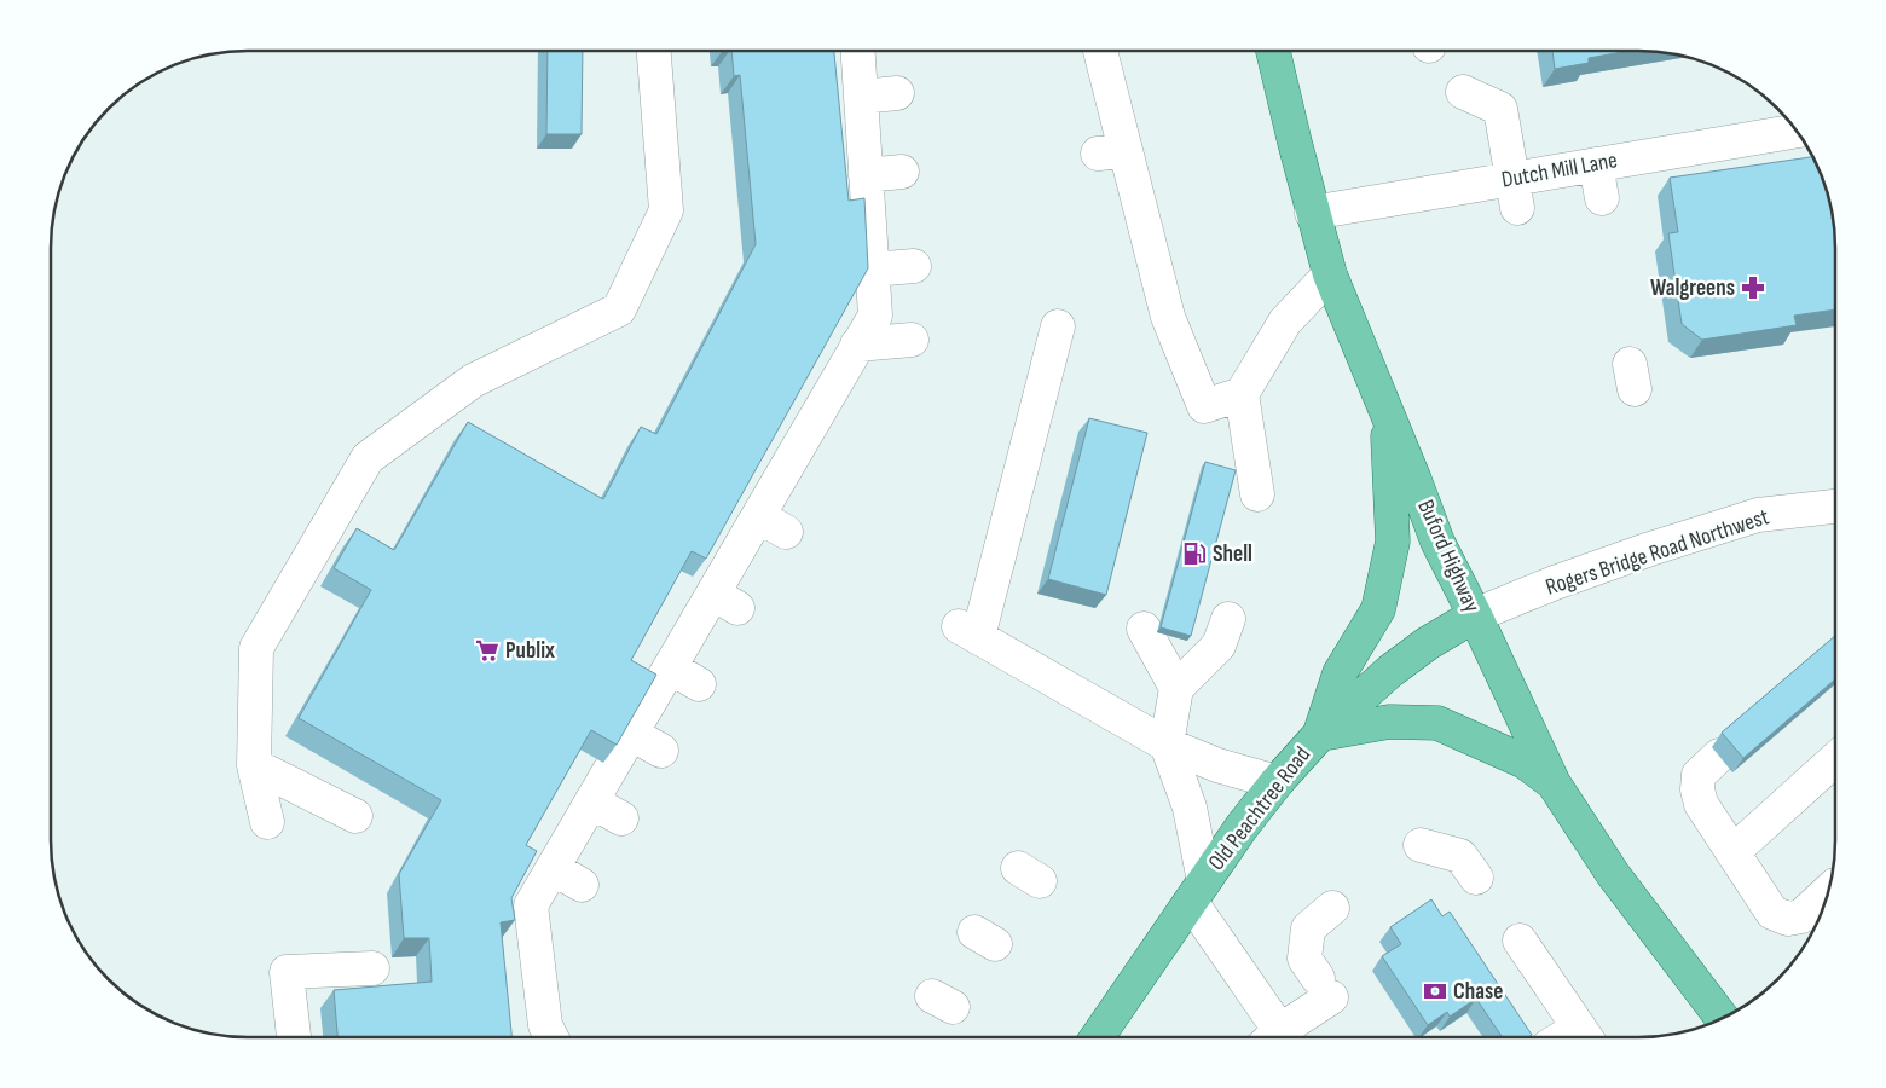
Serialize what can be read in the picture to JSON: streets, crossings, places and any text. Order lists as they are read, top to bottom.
{
  "streets": {
    "main road": ["Buford Highway", "Old Peachtree Road"],
    "street": ["Dutch Mill Lane", "Rogers Bridge Road Northwest"]
  },
  "crossings": [
    ["Dutch Mill Lane", "Buford Highway"],
    ["Rogers Bridge Road Northwest", "Buford Highway"],
    ["Rogers Bridge Road Northwest", "Old Peachtree Road"],
    ["Buford Highway", "Old Peachtree Road"]
  ],
  "places": {
    "pharmacy": ["Walgreens"],
    "fuel station": ["Shell"],
    "supermarket": ["Publix"],
    "bank": ["Chase"]
  }
}
